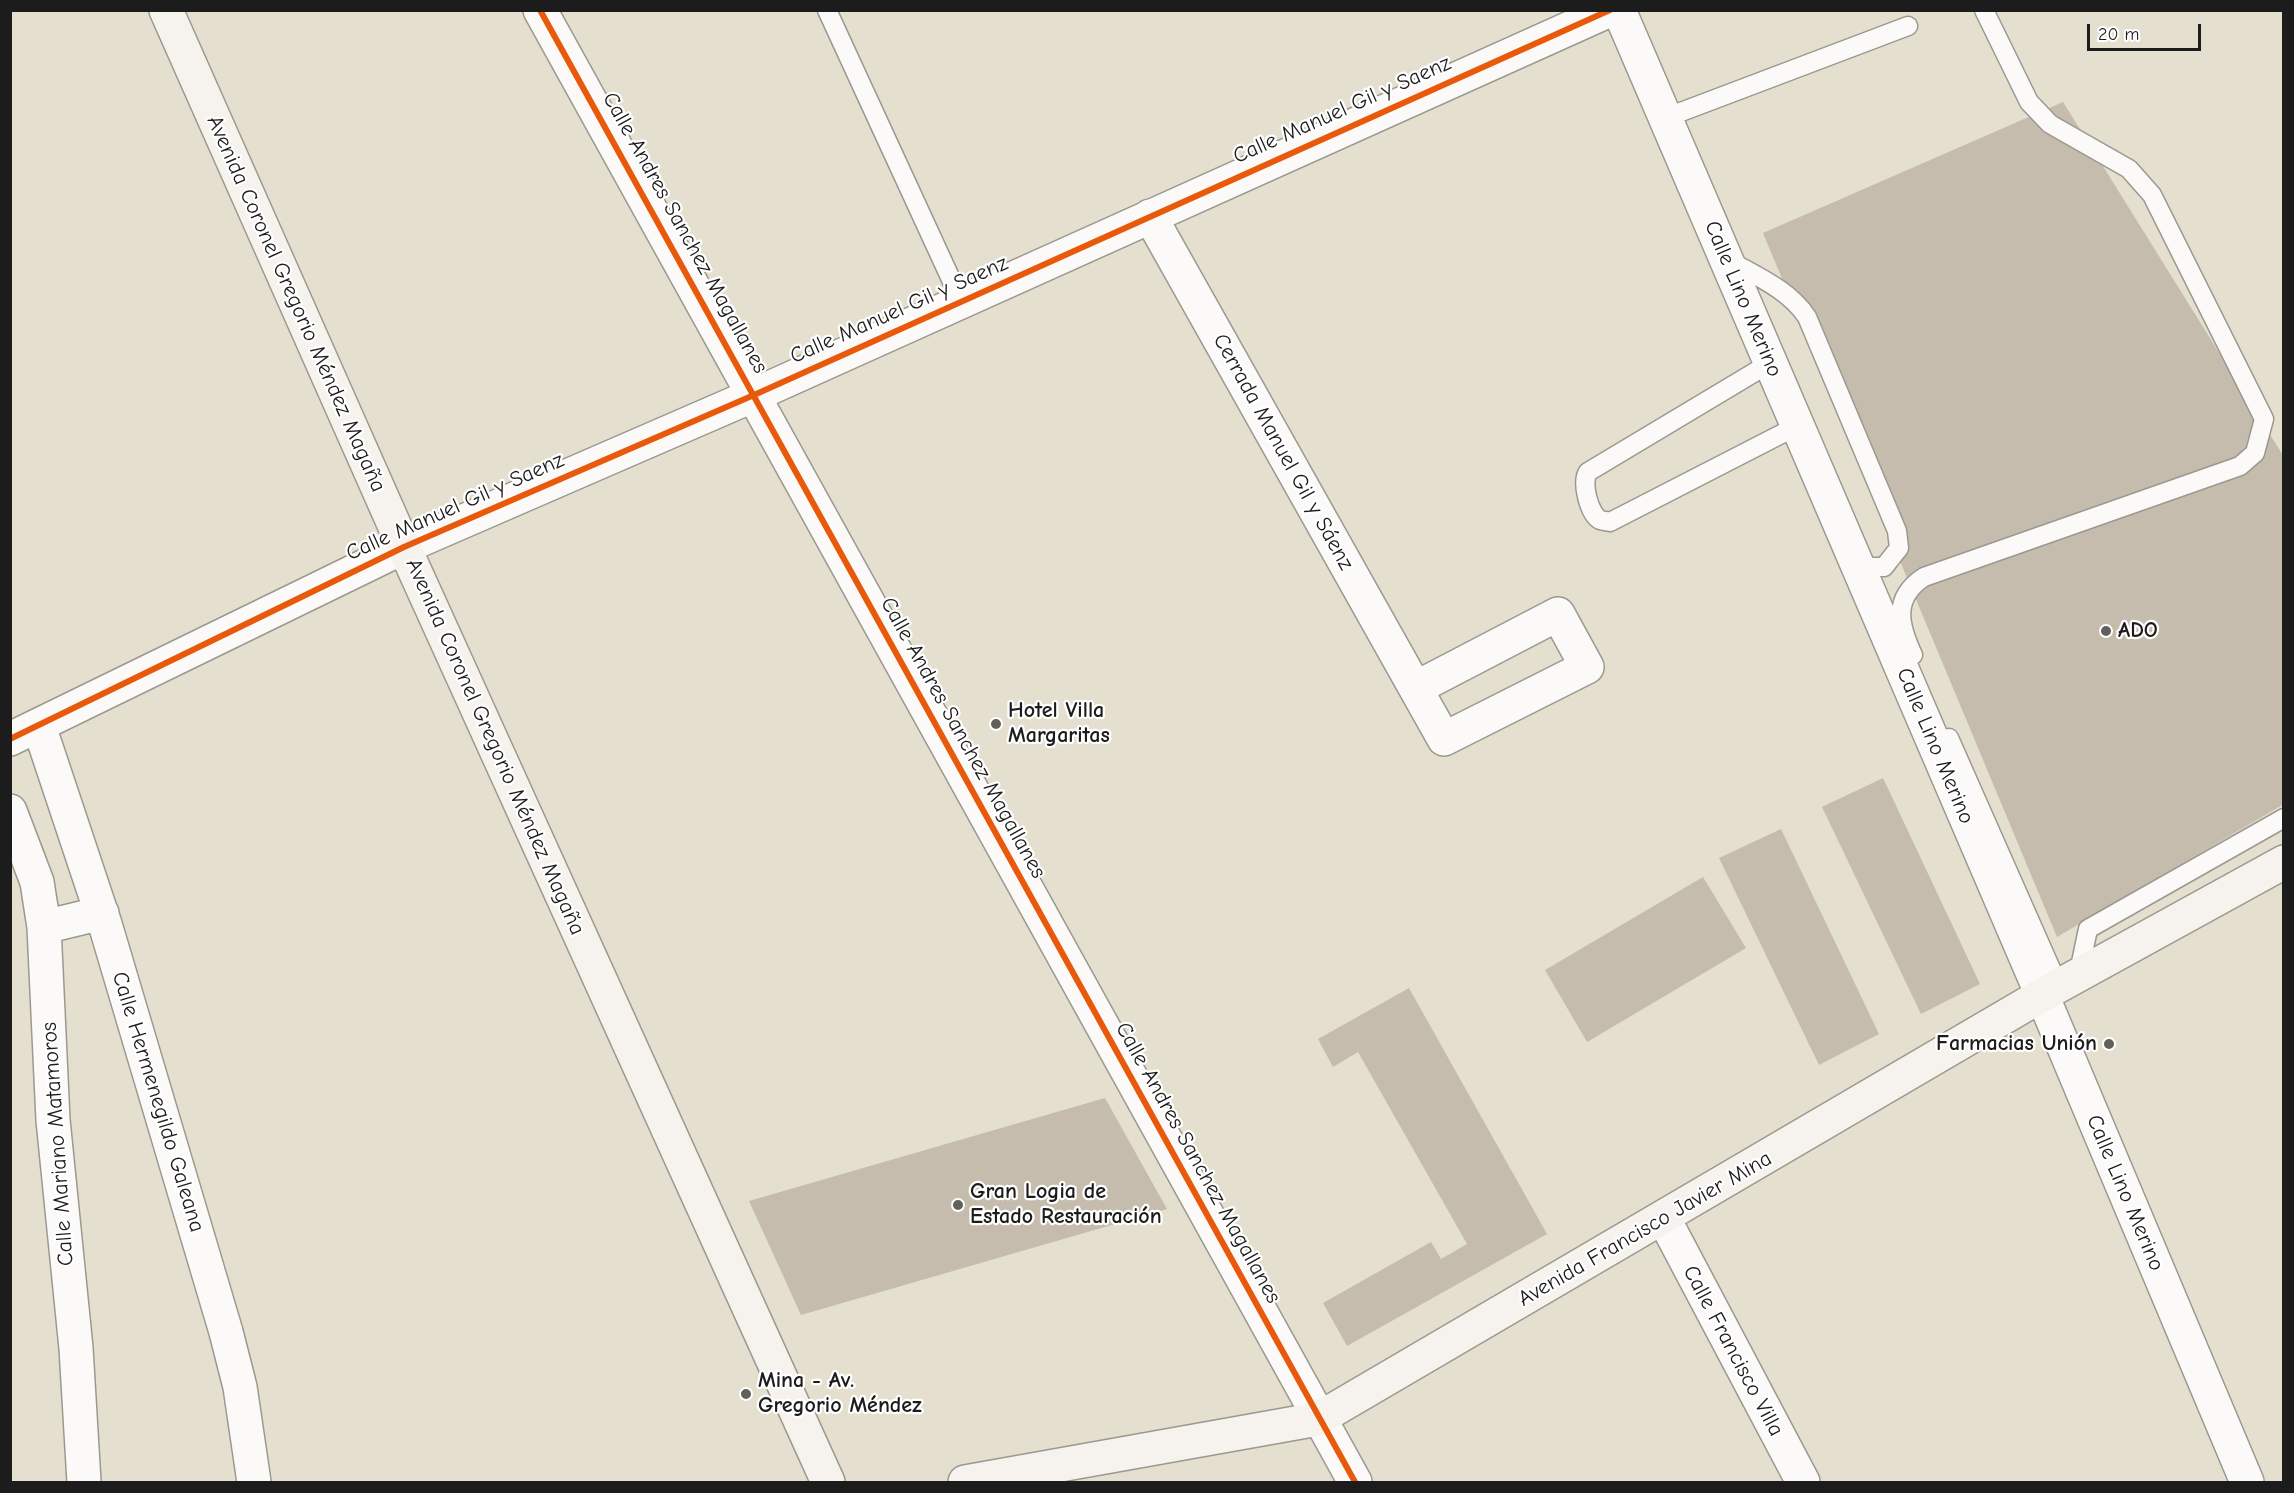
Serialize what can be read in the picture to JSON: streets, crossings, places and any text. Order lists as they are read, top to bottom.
{
  "streets": {
    "main road": ["Avenida Coronel Gregorio Méndez Magaña", "Avenida Francisco Javier Mina"],
    "street": [
      "Calle Manuel Gil y Saenz",
      "Calle Andres Sanchez Magallanes",
      "Calle Lino Merino",
      "Cerrada Manuel Gil y Sáenz",
      "Calle Hermenegildo Galeana",
      "Calle Mariano Matamoros",
      "Calle Francisco Villa"
    ]
  },
  "crossings": [
    ["Calle Manuel Gil y Saenz", "Calle Andres Sanchez Magallanes"],
    ["Calle Manuel Gil y Saenz", "Avenida Coronel Gregorio Méndez Magaña"],
    ["Calle Manuel Gil y Saenz", "Cerrada Manuel Gil y Sáenz"],
    ["Calle Manuel Gil y Saenz", "Calle Hermenegildo Galeana"],
    ["Calle Andres Sanchez Magallanes", "Avenida Francisco Javier Mina"],
    ["Calle Lino Merino", "Avenida Francisco Javier Mina"],
    ["Avenida Francisco Javier Mina", "Calle Francisco Villa"]
  ],
  "places": [
    "ADO",
    "Hotel Villa Margaritas",
    "Farmacias Unión",
    "Gran Logia de Estado Restauración",
    "Mina - Av. Gregorio Méndez"
  ],
  "scale_bar": "20 m"
}
